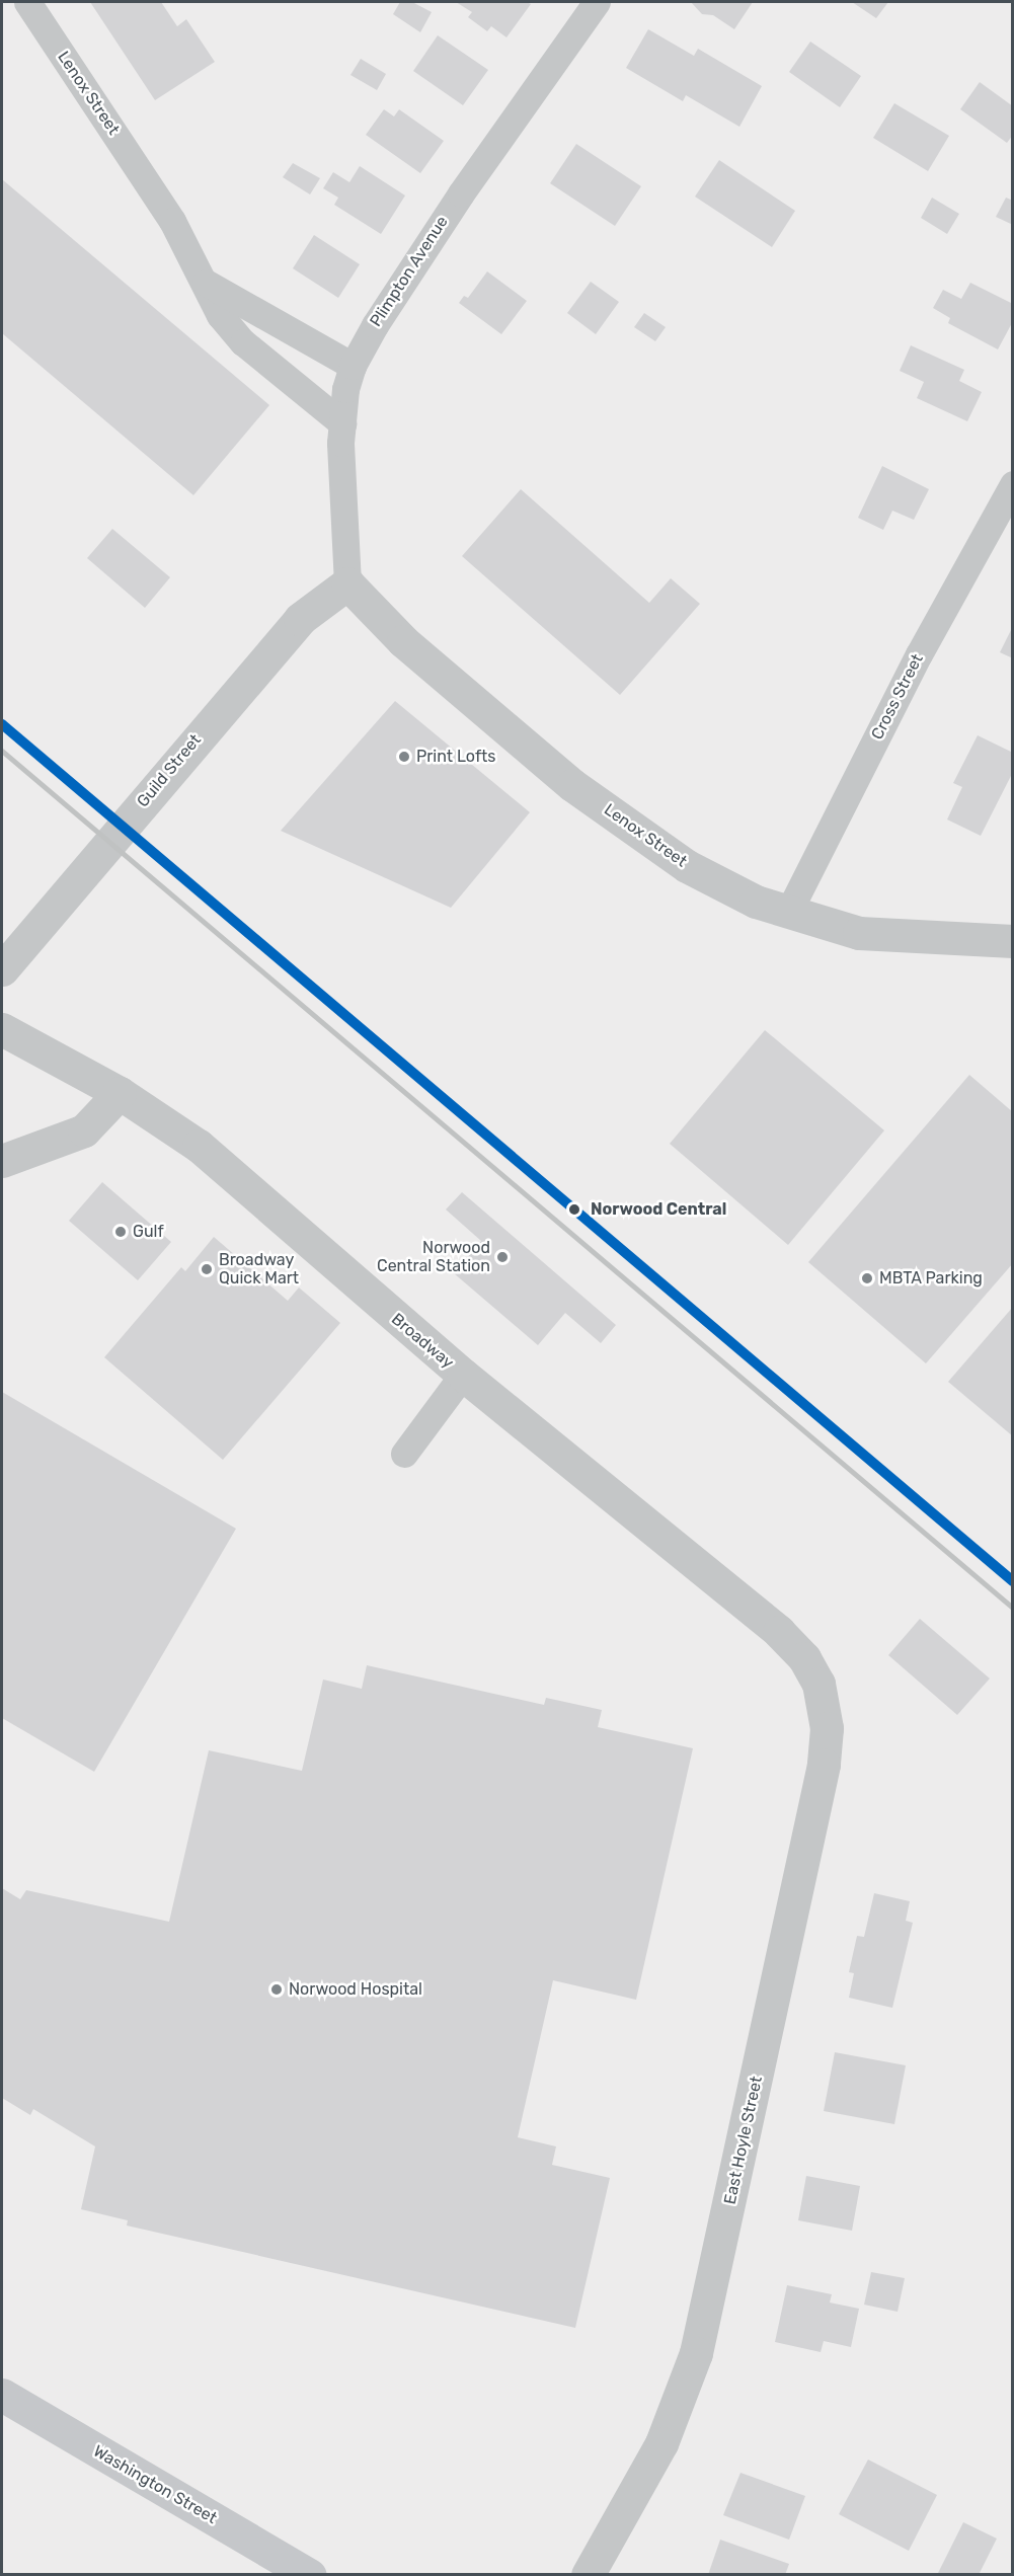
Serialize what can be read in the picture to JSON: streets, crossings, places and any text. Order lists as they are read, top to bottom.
{
  "streets": {
    "main road": ["Washington Street"],
    "street": [
      "Lenox Street",
      "Plimpton Avenue",
      "Cross Street",
      "Guild Street",
      "Broadway",
      "East Hoyle Street"
    ]
  },
  "crossings": [
    ["Lenox Street", "Plimpton Avenue"],
    ["Lenox Street", "Cross Street"],
    ["Lenox Street", "Guild Street"],
    ["Plimpton Avenue", "Guild Street"],
    ["Broadway", "East Hoyle Street"]
  ],
  "places": [
    "Print Lofts",
    "Norwood Central",
    "Gulf",
    "Norwood Central Station",
    "Broadway Quick Mart",
    "MBTA Parking",
    "Norwood Hospital"
  ]
}
